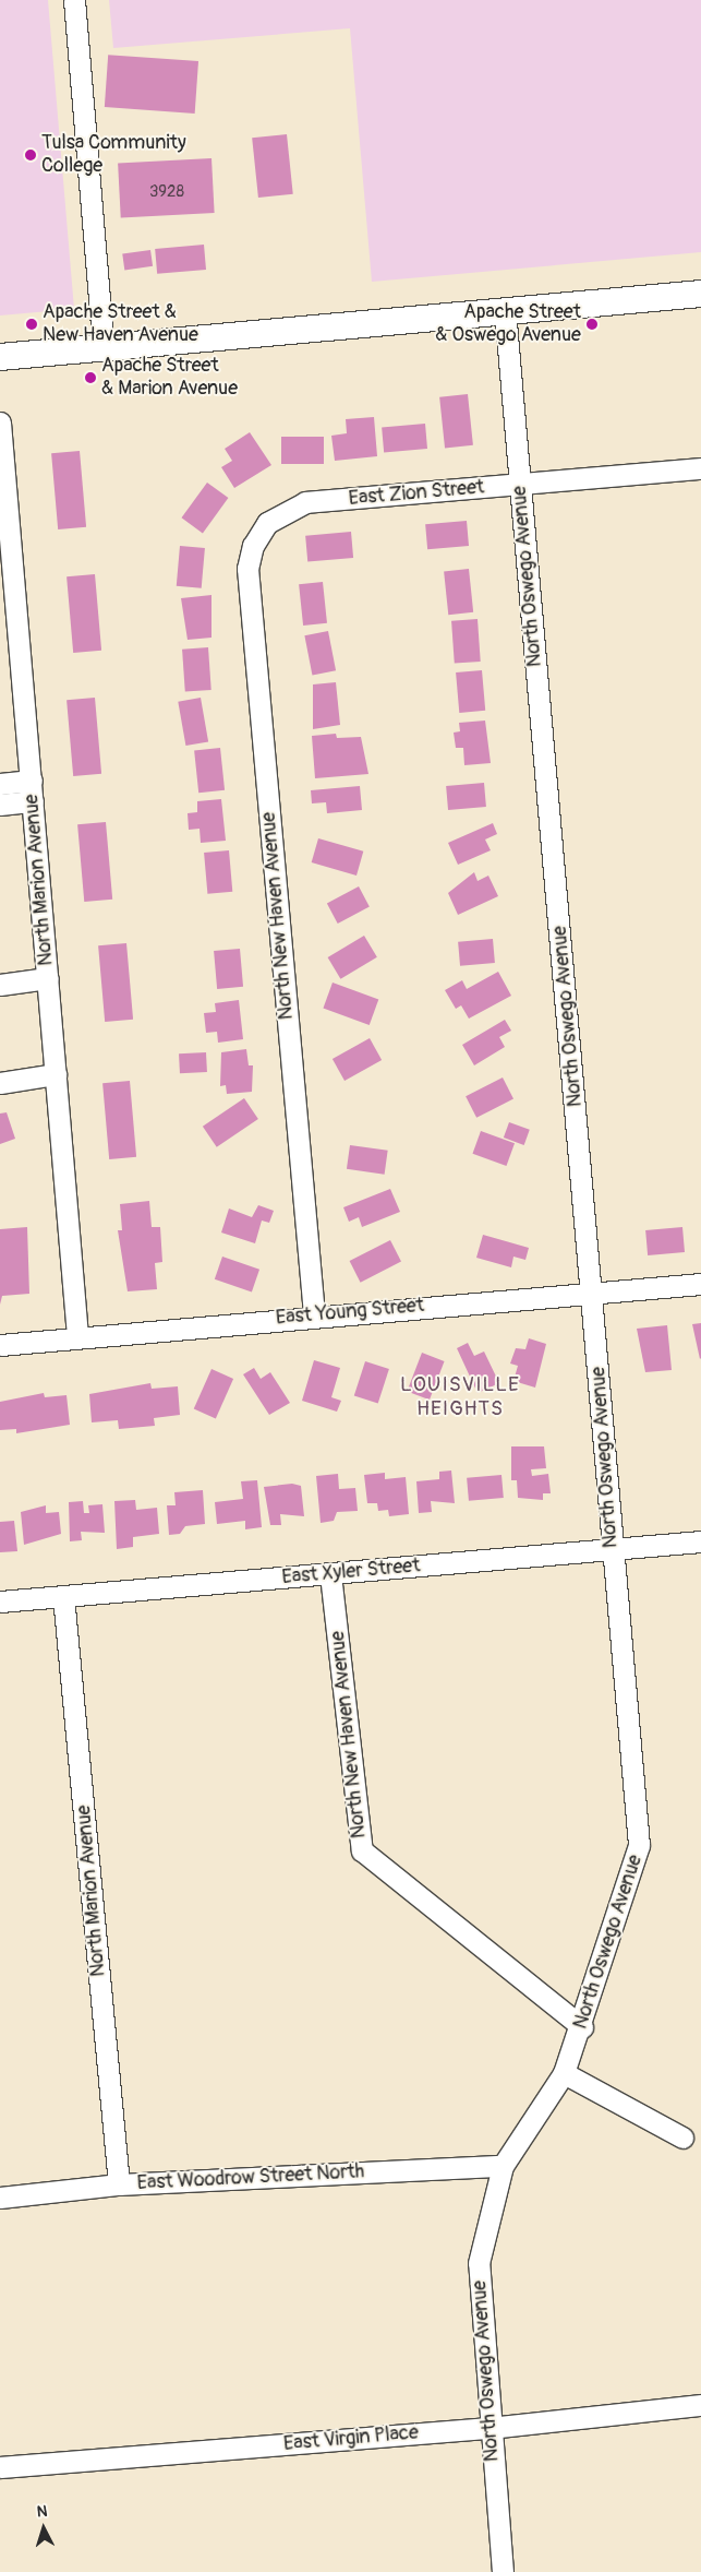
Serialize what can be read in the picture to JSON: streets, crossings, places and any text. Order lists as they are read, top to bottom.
{
  "streets": {
    "street": [
      "East Zion Street",
      "North Oswego Avenue",
      "North Marion Avenue",
      "North New Haven Avenue",
      "East Young Street",
      "East Xyler Street",
      "East Woodrow Street North",
      "East Virgin Place"
    ]
  },
  "crossings": [
    ["East Zion Street", "North Oswego Avenue"],
    ["East Zion Street", "North New Haven Avenue"],
    ["North Oswego Avenue", "North New Haven Avenue"],
    ["North Oswego Avenue", "East Young Street"],
    ["North Oswego Avenue", "East Xyler Street"],
    ["North Oswego Avenue", "East Woodrow Street North"],
    ["North Oswego Avenue", "East Virgin Place"],
    ["North Marion Avenue", "East Young Street"],
    ["North Marion Avenue", "East Xyler Street"],
    ["North Marion Avenue", "East Woodrow Street North"],
    ["North New Haven Avenue", "East Young Street"],
    ["North New Haven Avenue", "East Xyler Street"]
  ],
  "districts": ["LOUISVILLE HEIGHTS"],
  "places": [
    "Tulsa Community College",
    "Apache Street & New Haven Avenue",
    "Apache Street & Oswego Avenue",
    "Apache Street & Marion Avenue"
  ],
  "house_numbers": ["3928"],
  "north": "top"
}
